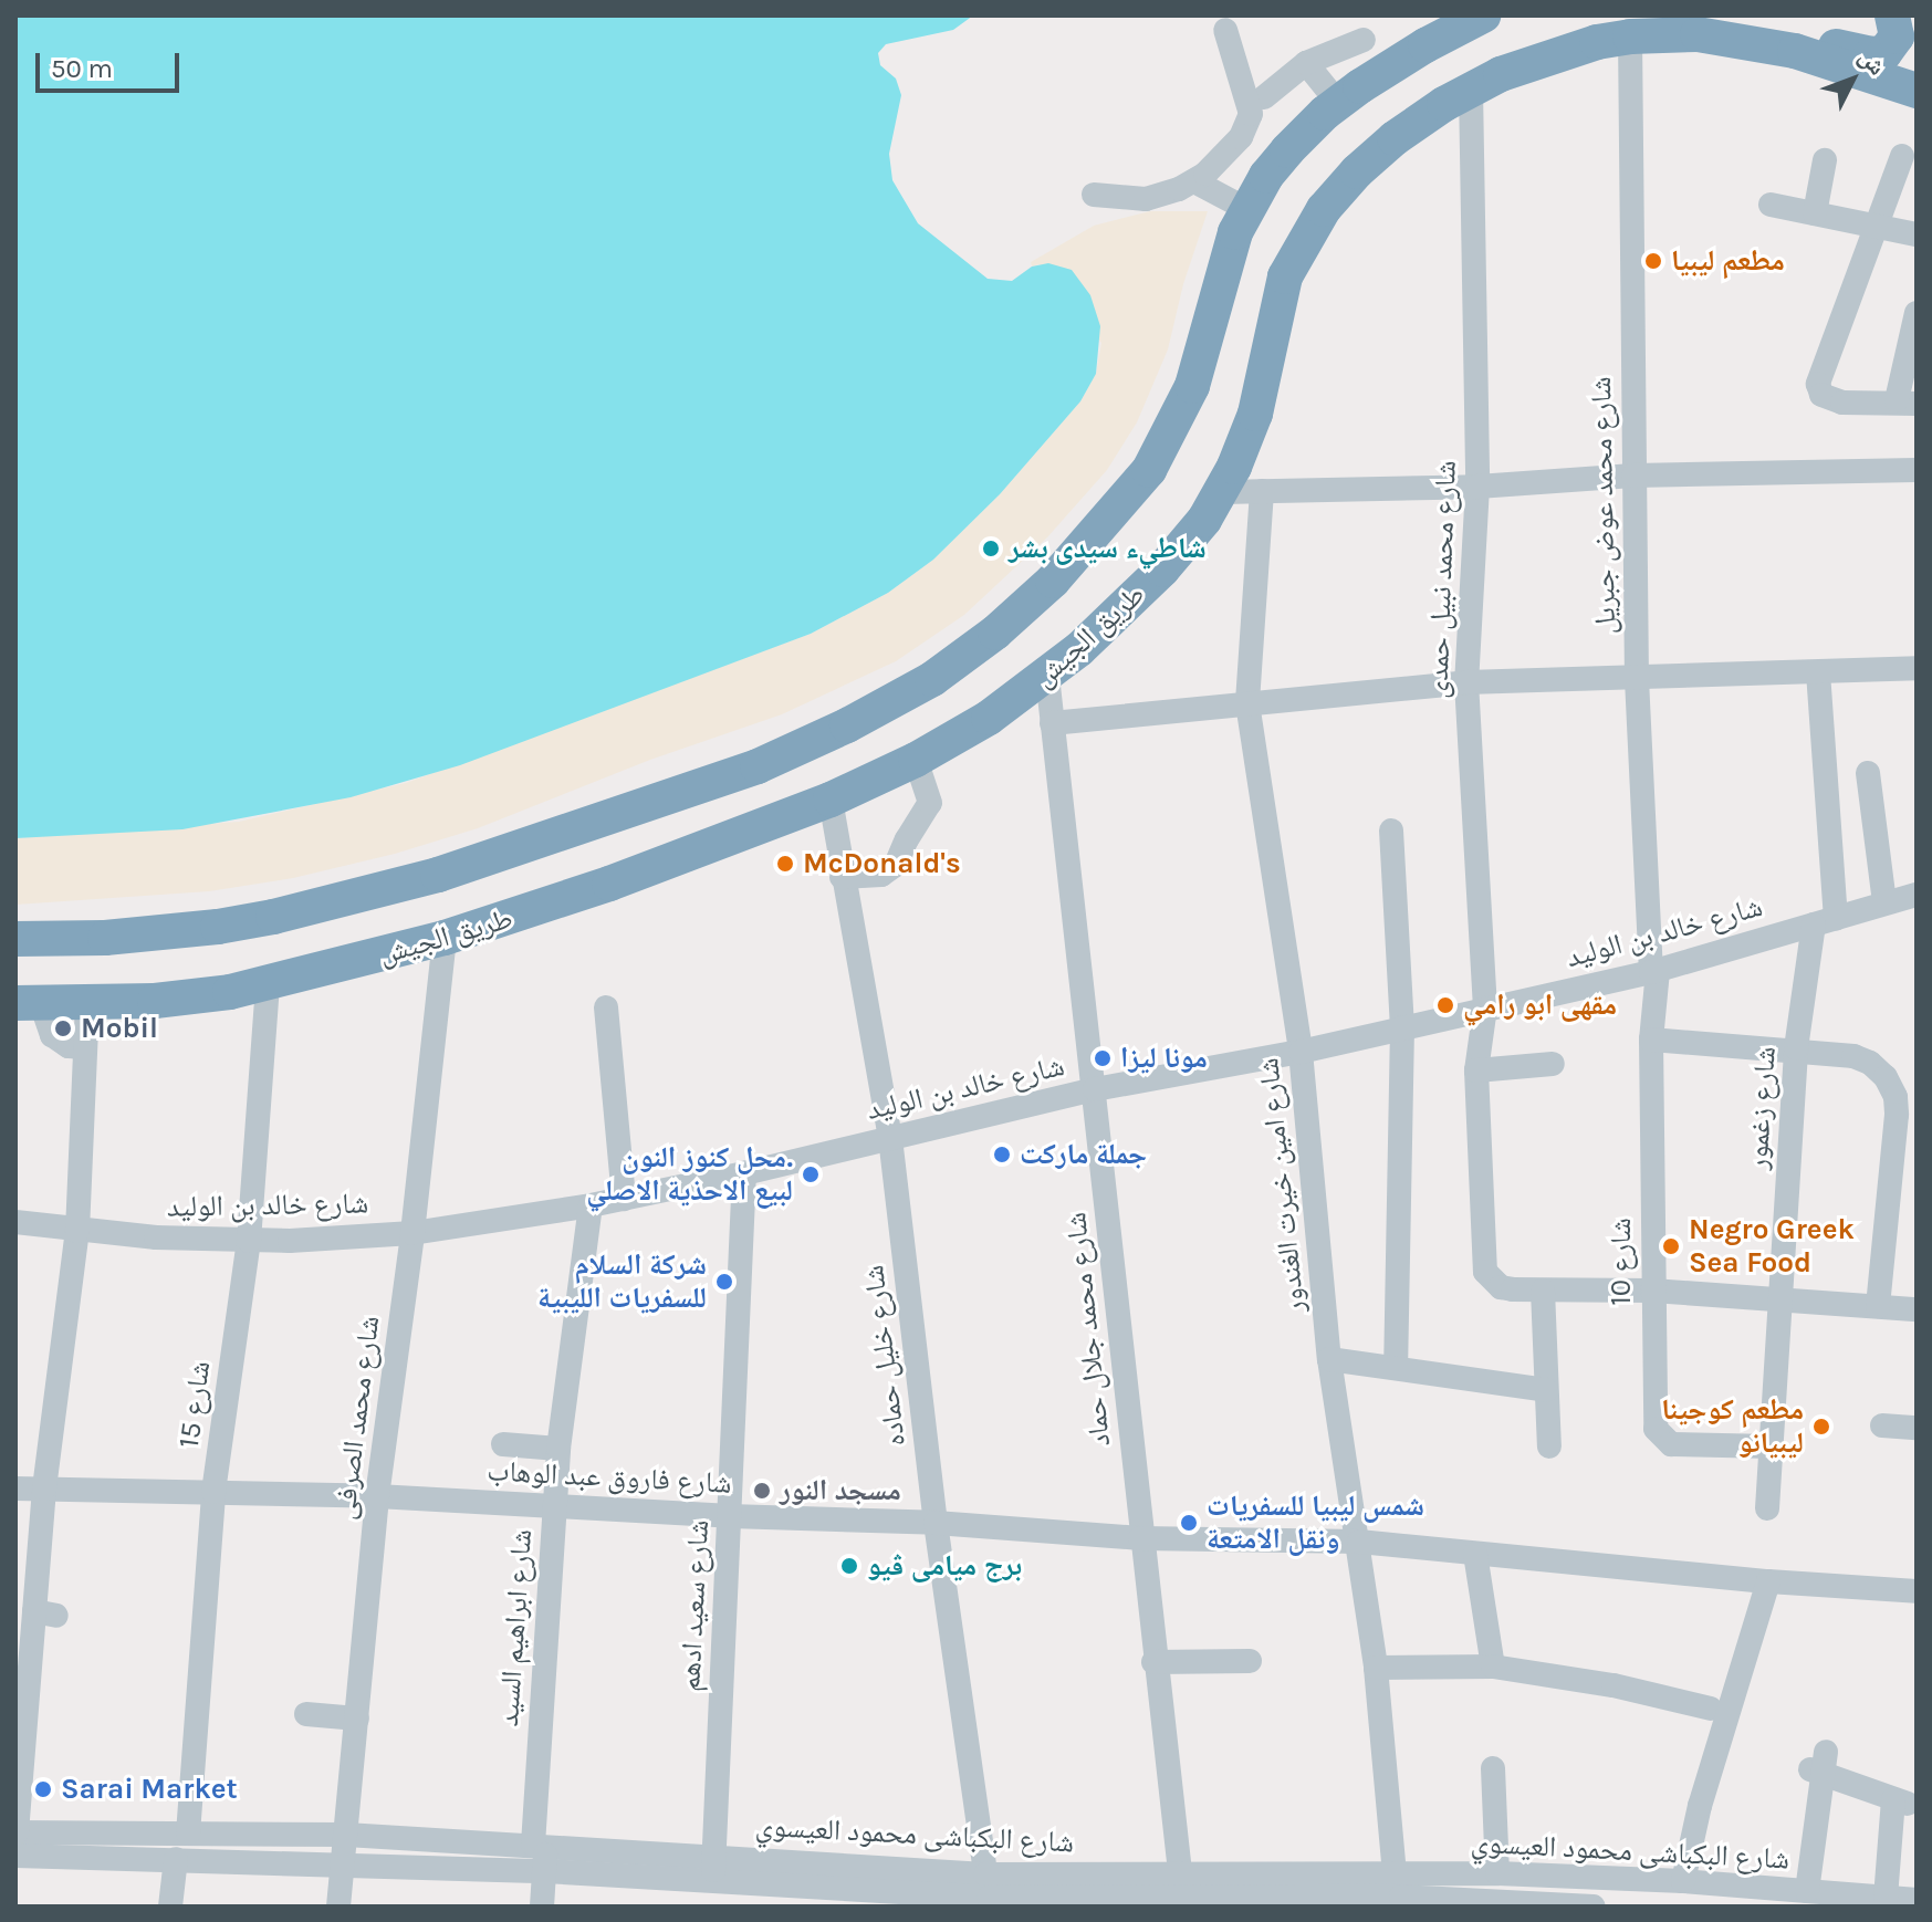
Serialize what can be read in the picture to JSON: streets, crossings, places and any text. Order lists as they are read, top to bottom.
{
  "streets": {
    "highway": ["طريق الجيش"],
    "street": [
      "شارع محمد عوض جبريل",
      "شارع محمد نبيل حمدى",
      "شارع خالد بن الوليد",
      "شارع زغمور",
      "شارع امين خيرت الغندور",
      "شارع 10",
      "شارع محمد جلال حماد",
      "شارع خليل حماده",
      "شارع 15",
      "شارع محمد الصرفى",
      "شارع فاروق عبد الوهاب",
      "شارع سعيد ادهم",
      "شارع ابراهيم السيد",
      "شارع البكباشى محمود العيسوي"
    ]
  },
  "crossings": [
    ["شارع محمد عوض جبريل", "طريق الجيش"],
    ["شارع محمد عوض جبريل", "شارع خالد بن الوليد"],
    ["شارع محمد عوض جبريل", "شارع 10"],
    ["شارع محمد نبيل حمدى", "طريق الجيش"],
    ["شارع محمد نبيل حمدى", "شارع خالد بن الوليد"],
    ["طريق الجيش", "شارع محمد جلال حماد"],
    ["طريق الجيش", "شارع خليل حماده"],
    ["طريق الجيش", "شارع 15"],
    ["طريق الجيش", "شارع محمد الصرفى"],
    ["شارع خالد بن الوليد", "شارع زغمور"],
    ["شارع خالد بن الوليد", "شارع امين خيرت الغندور"],
    ["شارع خالد بن الوليد", "شارع 10"],
    ["شارع خالد بن الوليد", "شارع محمد جلال حماد"],
    ["شارع خالد بن الوليد", "شارع خليل حماده"],
    ["شارع خالد بن الوليد", "شارع 15"],
    ["شارع خالد بن الوليد", "شارع محمد الصرفى"],
    ["شارع خالد بن الوليد", "شارع سعيد ادهم"],
    ["شارع خالد بن الوليد", "شارع ابراهيم السيد"],
    ["شارع زغمور", "شارع 10"],
    ["شارع امين خيرت الغندور", "شارع فاروق عبد الوهاب"],
    ["شارع امين خيرت الغندور", "شارع البكباشى محمود العيسوي"],
    ["شارع محمد جلال حماد", "شارع فاروق عبد الوهاب"],
    ["شارع محمد جلال حماد", "شارع البكباشى محمود العيسوي"],
    ["شارع خليل حماده", "شارع فاروق عبد الوهاب"],
    ["شارع خليل حماده", "شارع البكباشى محمود العيسوي"],
    ["شارع 15", "شارع فاروق عبد الوهاب"],
    ["شارع 15", "شارع البكباشى محمود العيسوي"],
    ["شارع محمد الصرفى", "شارع فاروق عبد الوهاب"],
    ["شارع محمد الصرفى", "شارع البكباشى محمود العيسوي"],
    ["شارع فاروق عبد الوهاب", "شارع سعيد ادهم"],
    ["شارع فاروق عبد الوهاب", "شارع ابراهيم السيد"],
    ["شارع سعيد ادهم", "شارع البكباشى محمود العيسوي"],
    ["شارع ابراهيم السيد", "شارع البكباشى محمود العيسوي"]
  ],
  "places": [
    "مطعم ليبيا",
    "شاطيء سيدى بشر",
    "McDonald's",
    "مقهى ابو رامي",
    "Mobil",
    "مونا ليزا",
    "جملة ماركت",
    "محل كنوز النون. لبيع الاحذية الاصلي",
    "Negro Greek Sea Food",
    "شركة السلام للسفريات الليبية",
    "مطعم كوجينا ليبيانو",
    "مسجد النور",
    "شمس ليبيا للسفريات ونقل الامتعة",
    "برج ميامى ڤيو",
    "Sarai Market"
  ],
  "scale_bar": "50 m",
  "north": "top right"
}
